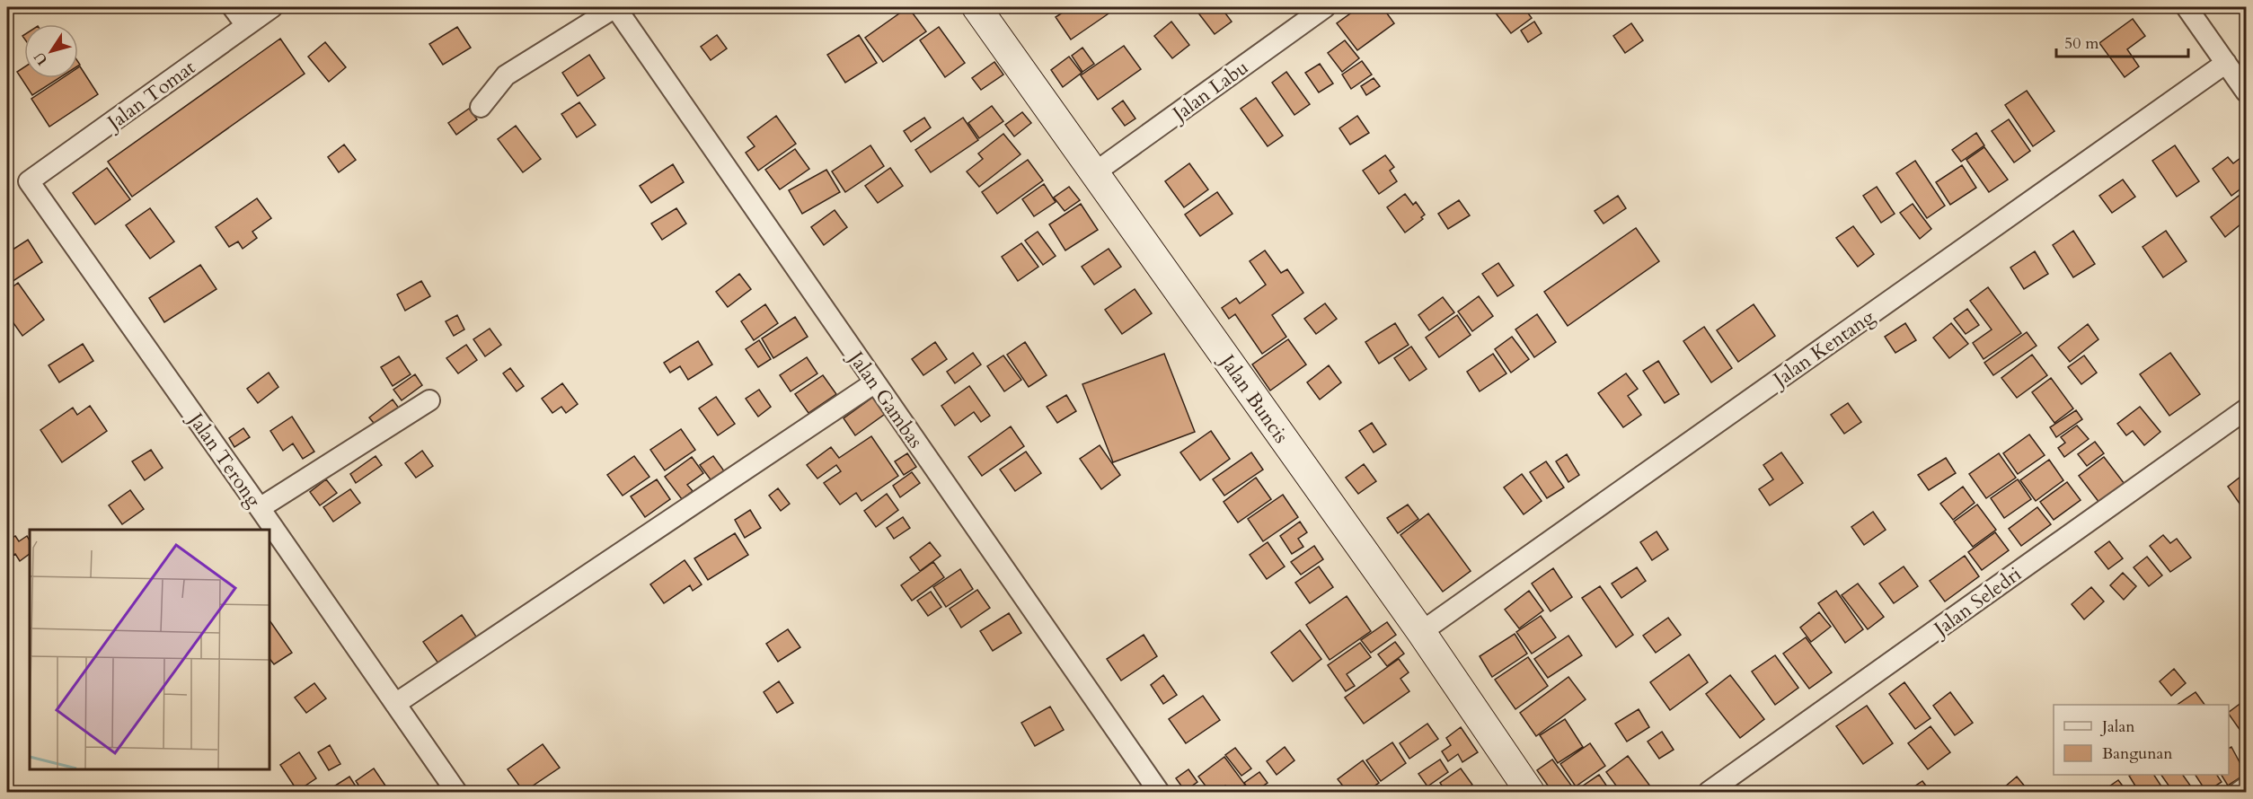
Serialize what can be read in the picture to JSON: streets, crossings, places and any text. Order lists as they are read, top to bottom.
{
  "streets": {
    "street": [
      "Jalan Labu",
      "Jalan Tomat",
      "Jalan Kentang",
      "Jalan Buncis",
      "Jalan Gambas",
      "Jalan Terong",
      "Jalan Seledri"
    ]
  },
  "crossings": [
    ["Jalan Labu", "Jalan Buncis"],
    ["Jalan Tomat", "Jalan Terong"],
    ["Jalan Kentang", "Jalan Buncis"]
  ],
  "legend": ["Jalan", "Bangunan"],
  "scale_bar": "50 m",
  "north": "bottom left"
}
